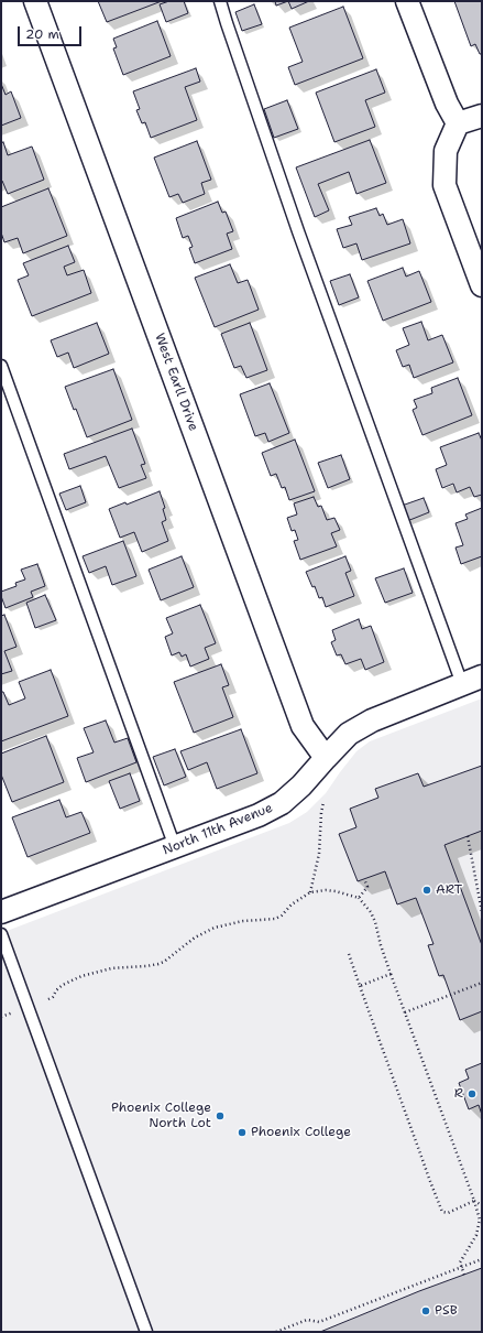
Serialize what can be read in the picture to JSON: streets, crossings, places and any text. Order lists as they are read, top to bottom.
{
  "streets": {
    "street": ["West Earll Drive", "North 11th Avenue"]
  },
  "crossings": [
    ["West Earll Drive", "North 11th Avenue"]
  ],
  "places": [
    "ART",
    "R",
    "Phoenix College North Lot",
    "Phoenix College",
    "PSB"
  ],
  "scale_bar": "20 m"
}
